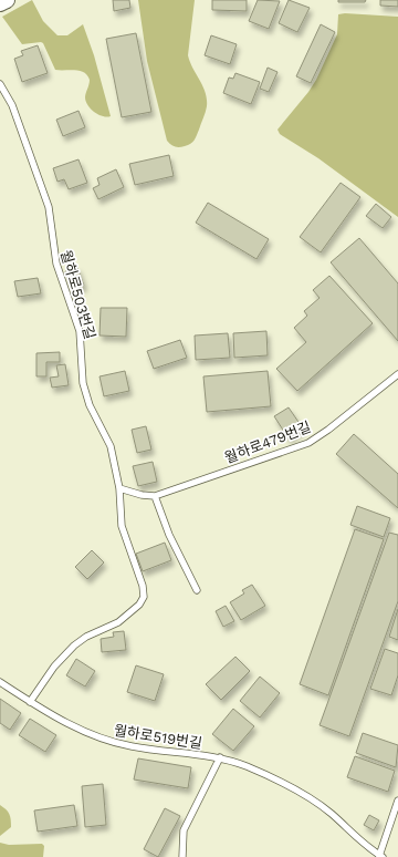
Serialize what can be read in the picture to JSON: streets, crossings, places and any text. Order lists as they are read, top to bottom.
{
  "streets": {
    "lane": ["월하로503번길", "월하로479번길", "월하로519번길"]
  },
  "crossings": [
    ["월하로503번길", "월하로519번길"]
  ]
}
